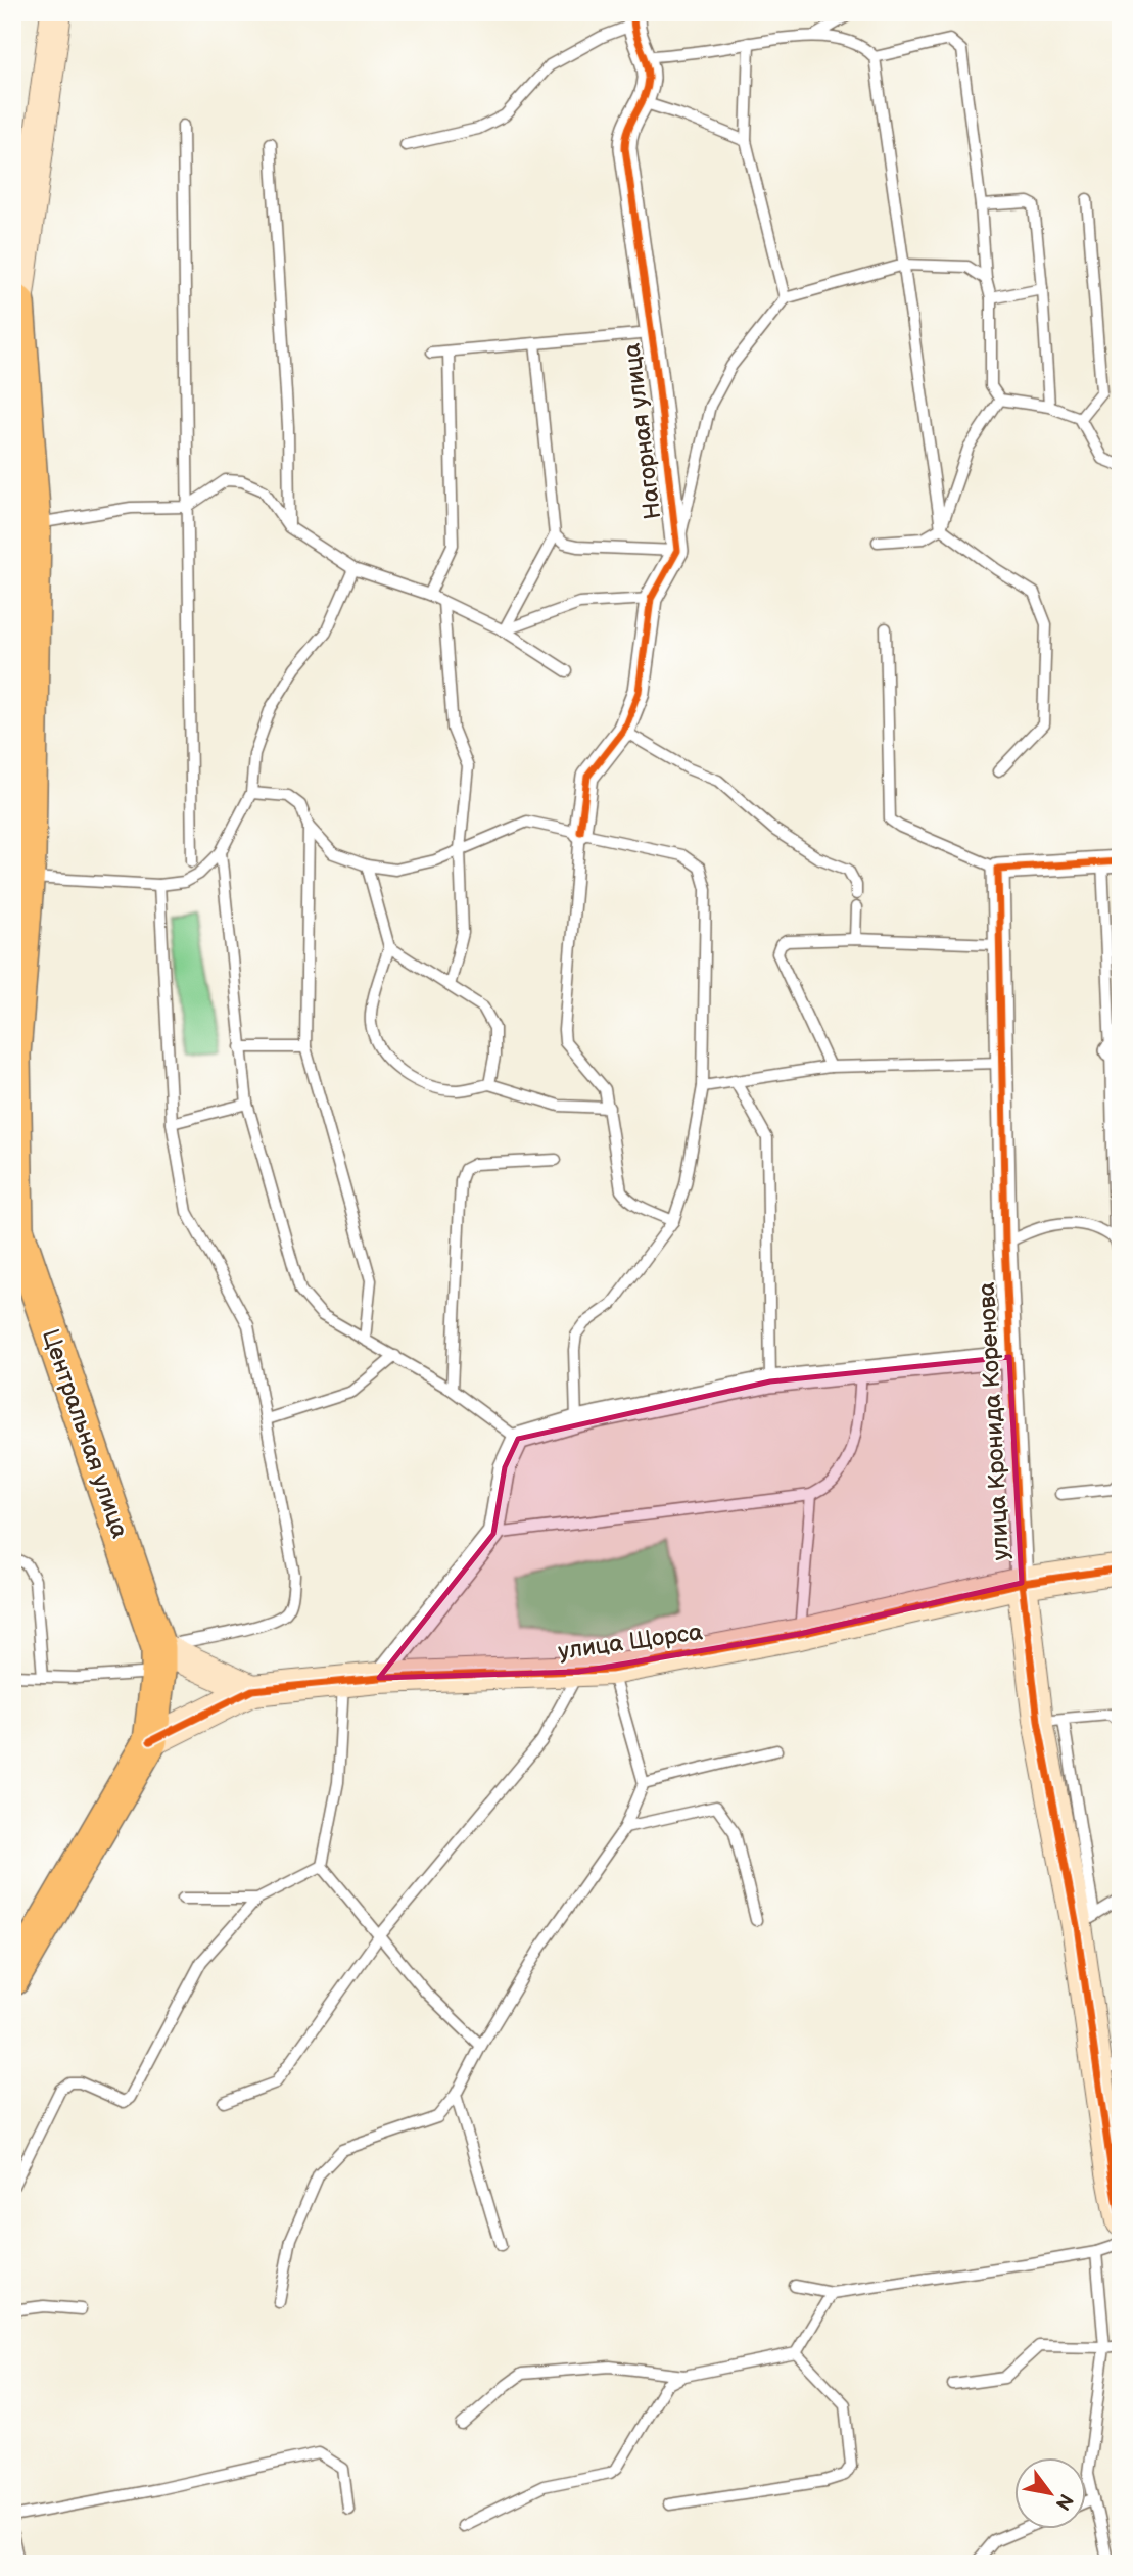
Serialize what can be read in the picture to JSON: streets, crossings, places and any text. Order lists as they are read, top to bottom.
{
  "streets": {
    "main road": ["Центральная улица"],
    "street": ["Нагорная улица", "улица Кронида Коренова", "улица Щорса"]
  },
  "crossings": [
    ["улица Кронида Коренова", "улица Щорса"],
    ["Центральная улица", "улица Щорса"]
  ],
  "north": "bottom right"
}
